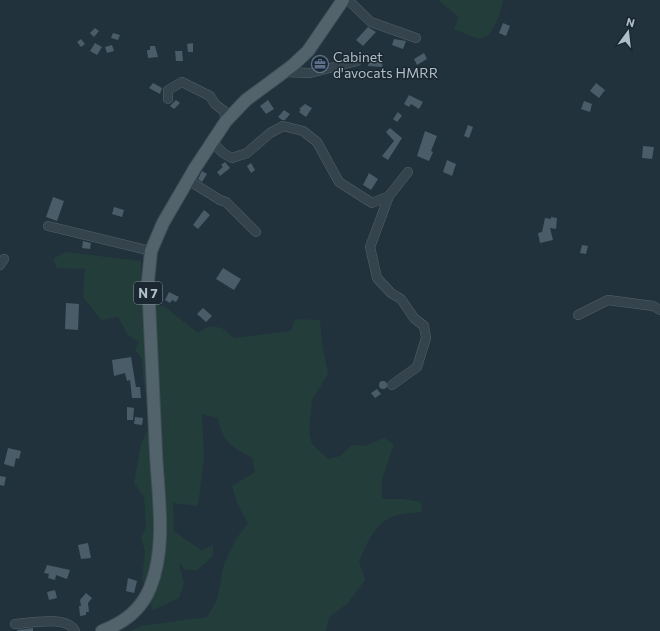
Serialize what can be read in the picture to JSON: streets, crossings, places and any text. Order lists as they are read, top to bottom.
{
  "streets": {
    "main road": ["N 7"]
  },
  "places": {
    "office": ["Cabinet d'avocats HMRR"]
  },
  "north": "top"
}
